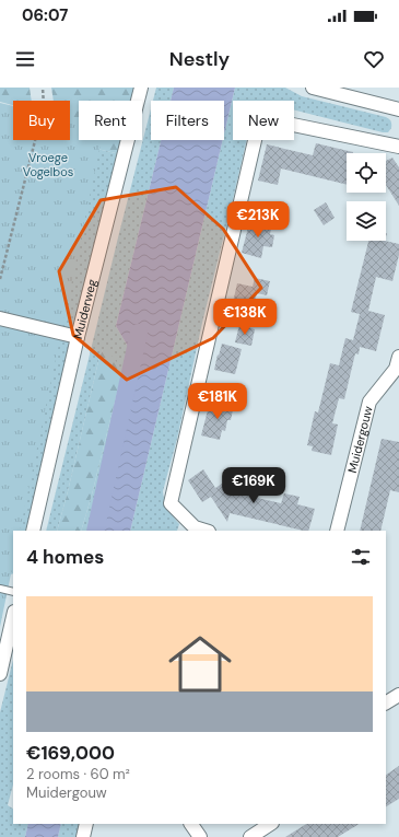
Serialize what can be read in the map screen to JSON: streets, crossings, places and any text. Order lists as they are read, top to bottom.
{
  "streets": {
    "street": ["Muiderweg", "Muidergouw"]
  },
  "parks": ["Vroege Vogelbos"],
  "page": {
    "status": "06:07",
    "header": "Nestly",
    "chip": [
      "Buy",
      "Rent",
      "Filters",
      "New"
    ],
    "price": [
      "€213K",
      "€138K",
      "€181K",
      "€169K"
    ],
    "heading": "4 homes",
    "list": [
      {
        "name": "€169,000",
        "note": "2 rooms · 60 m² · Muidergouw"
      }
    ]
  }
}
